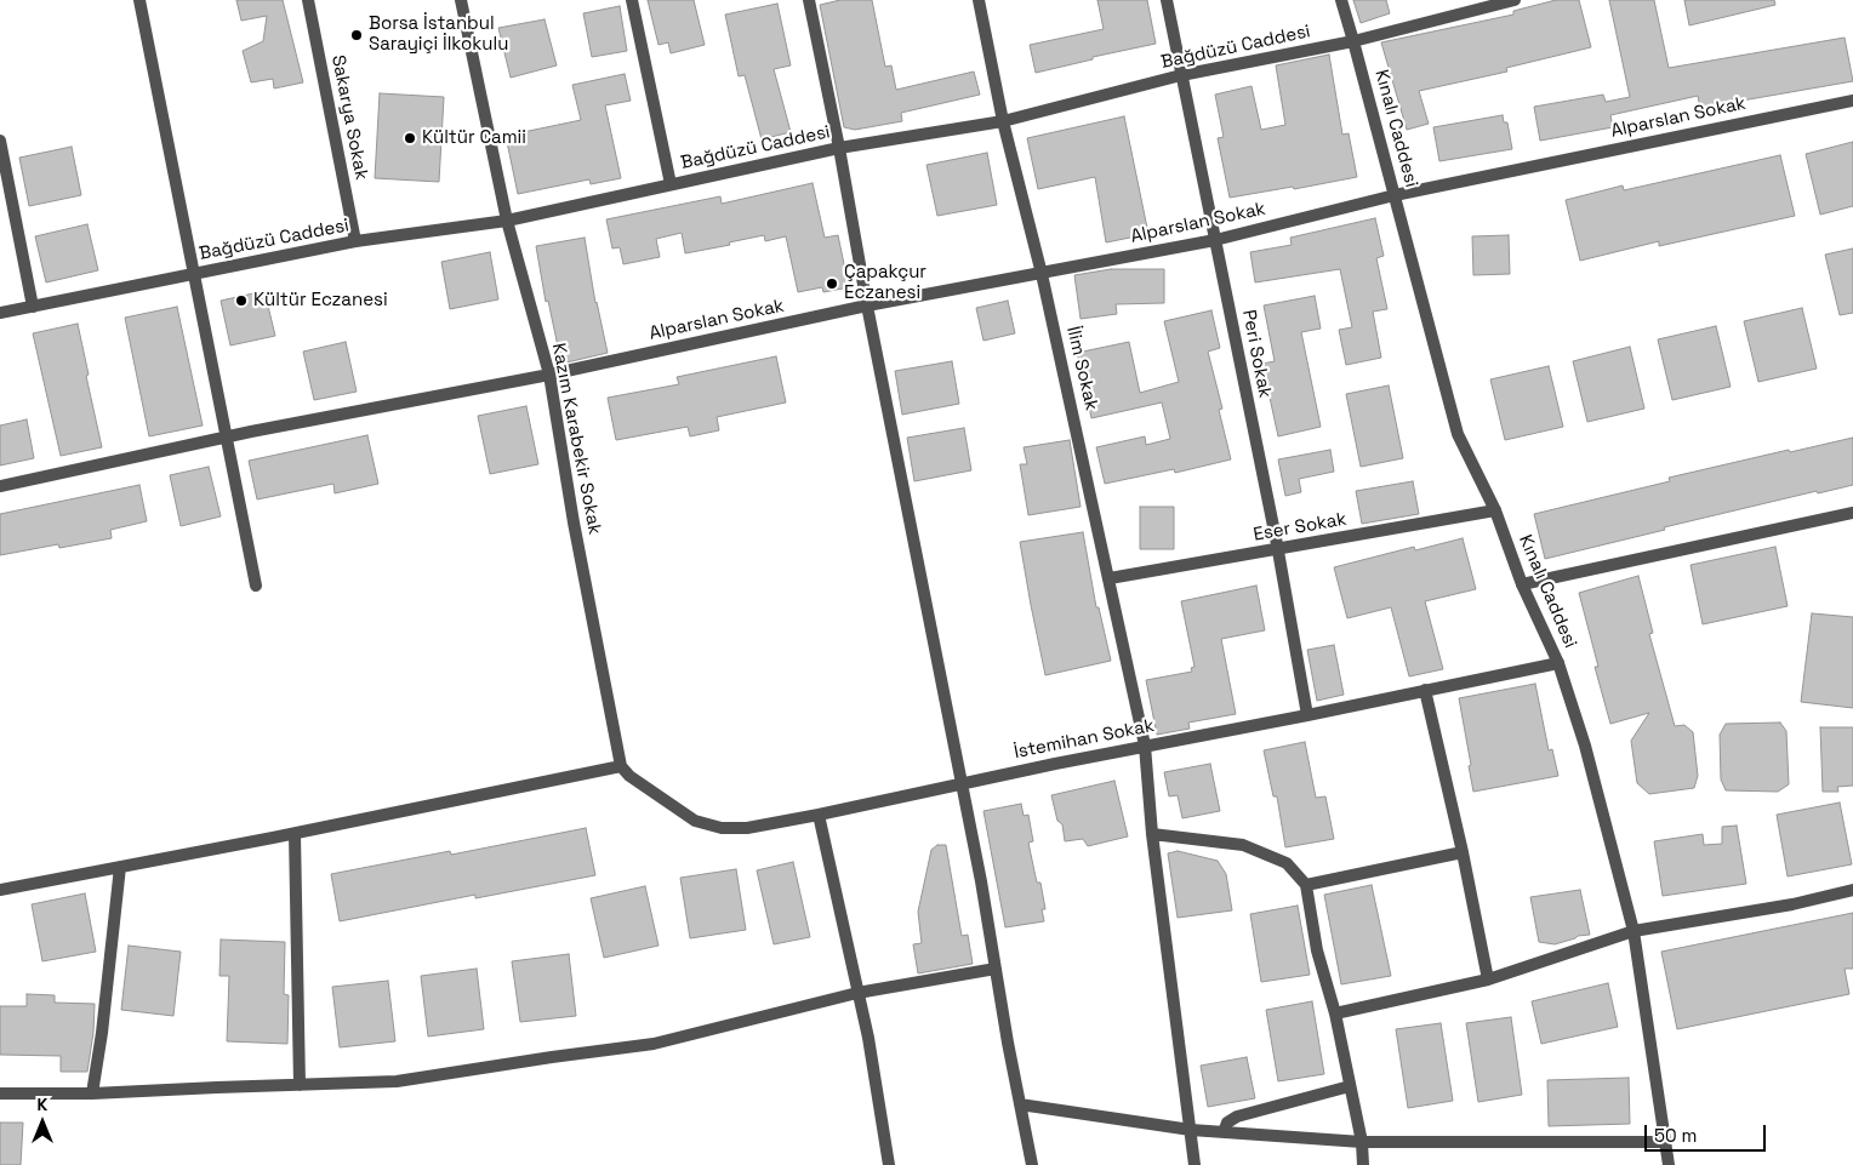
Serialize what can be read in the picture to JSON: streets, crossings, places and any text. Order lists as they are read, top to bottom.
{
  "streets": {
    "street": [
      "Bağdüzü Caddesi",
      "Sakarya Sokak",
      "Alparslan Sokak",
      "Kınalı Caddesi",
      "Peri Sokak",
      "İlim Sokak",
      "Kazım Karabekir Sokak",
      "Eser Sokak",
      "İstemihan Sokak"
    ]
  },
  "crossings": [
    ["Bağdüzü Caddesi", "Sakarya Sokak"],
    ["Bağdüzü Caddesi", "Kınalı Caddesi"],
    ["Bağdüzü Caddesi", "Peri Sokak"],
    ["Bağdüzü Caddesi", "İlim Sokak"],
    ["Bağdüzü Caddesi", "Kazım Karabekir Sokak"],
    ["Alparslan Sokak", "Kınalı Caddesi"],
    ["Alparslan Sokak", "Peri Sokak"],
    ["Alparslan Sokak", "İlim Sokak"],
    ["Alparslan Sokak", "Kazım Karabekir Sokak"],
    ["Kınalı Caddesi", "Eser Sokak"],
    ["Kınalı Caddesi", "İstemihan Sokak"],
    ["Peri Sokak", "Eser Sokak"],
    ["Peri Sokak", "İstemihan Sokak"],
    ["İlim Sokak", "Eser Sokak"],
    ["İlim Sokak", "İstemihan Sokak"],
    ["Kazım Karabekir Sokak", "İstemihan Sokak"]
  ],
  "places": [
    "Borsa İstanbul Sarayiçi İlkokulu",
    "Kültür Camii",
    "Çapakçur Eczanesi",
    "Kültür Eczanesi"
  ],
  "scale_bar": "50 m",
  "north": "top"
}
